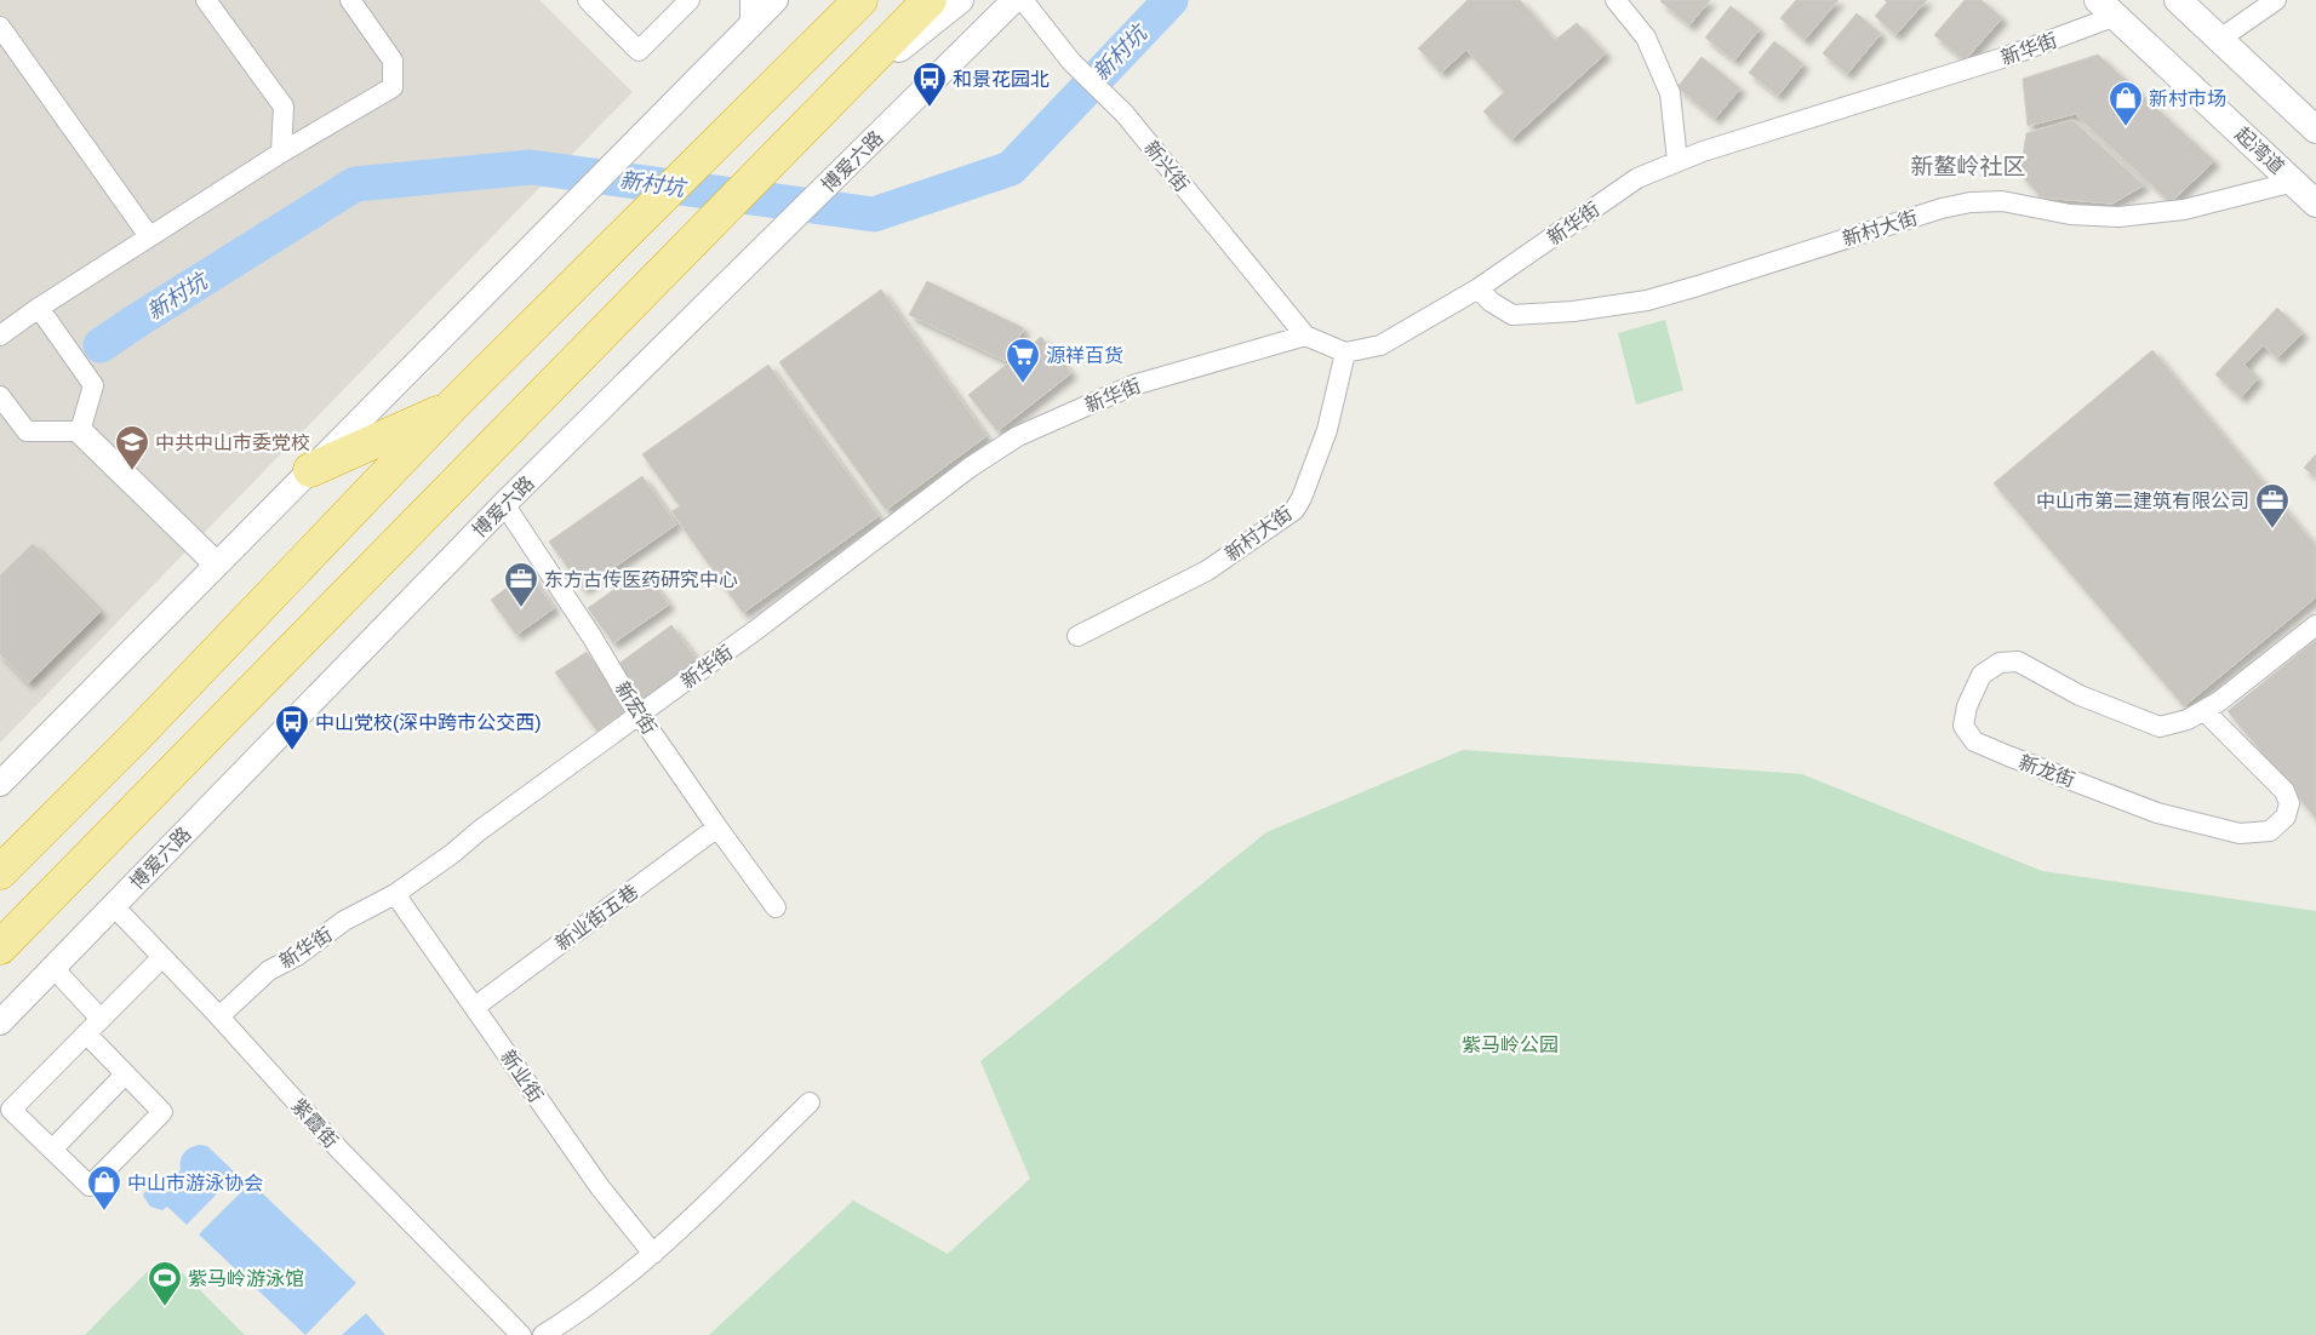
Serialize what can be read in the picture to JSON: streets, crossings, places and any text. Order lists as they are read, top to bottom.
{
  "streets": {
    "main road": ["起湾道"],
    "street": [
      "新华街",
      "博爱六路",
      "新兴街",
      "新村大街",
      "新宏街",
      "新龙街",
      "新业街五巷",
      "新业街",
      "紫霞街"
    ]
  },
  "crossings": [
    ["新华街", "起湾道"],
    ["新华街", "新兴街"],
    ["新华街", "新村大街"],
    ["新华街", "新宏街"],
    ["新华街", "新业街"],
    ["新华街", "紫霞街"],
    ["起湾道", "新村大街"],
    ["博爱六路", "新宏街"],
    ["博爱六路", "紫霞街"],
    ["新宏街", "新业街五巷"],
    ["新业街五巷", "新业街"]
  ],
  "districts": ["新鳌岭社区"],
  "water": ["新村坑"],
  "parks": ["紫马岭公园"],
  "places": {
    "bus stop": ["和景花园北", "中山党校(深中跨市公交西)"],
    "shop": ["新村市场", "中山市游泳协会"],
    "supermarket": ["源祥百货"],
    "school or university": ["中共中山市委党校"],
    "office": ["中山市第二建筑有限公司", "东方古传医药研究中心"],
    "sports": ["紫马岭游泳馆"]
  }
}
